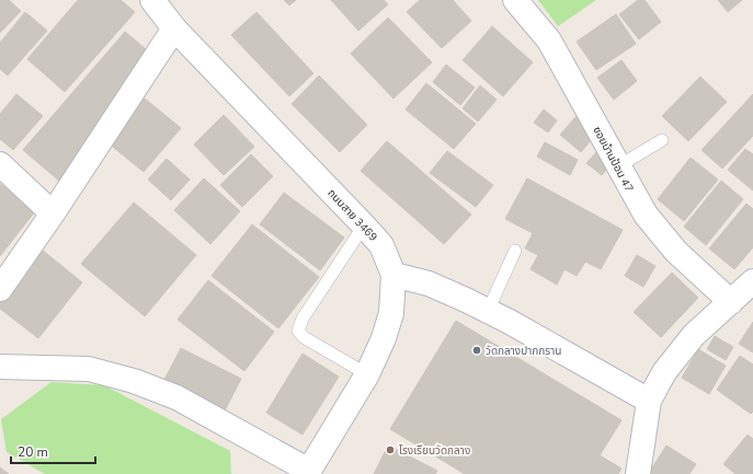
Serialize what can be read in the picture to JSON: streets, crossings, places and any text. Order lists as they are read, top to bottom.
{
  "streets": {
    "street": ["ซอยบ้านป้อม 47", "ถนนสาย 3469"]
  },
  "places": ["วัดกลางปากกราน", "โรงเรียนวัดกลาง"],
  "scale_bar": "20 m"
}
